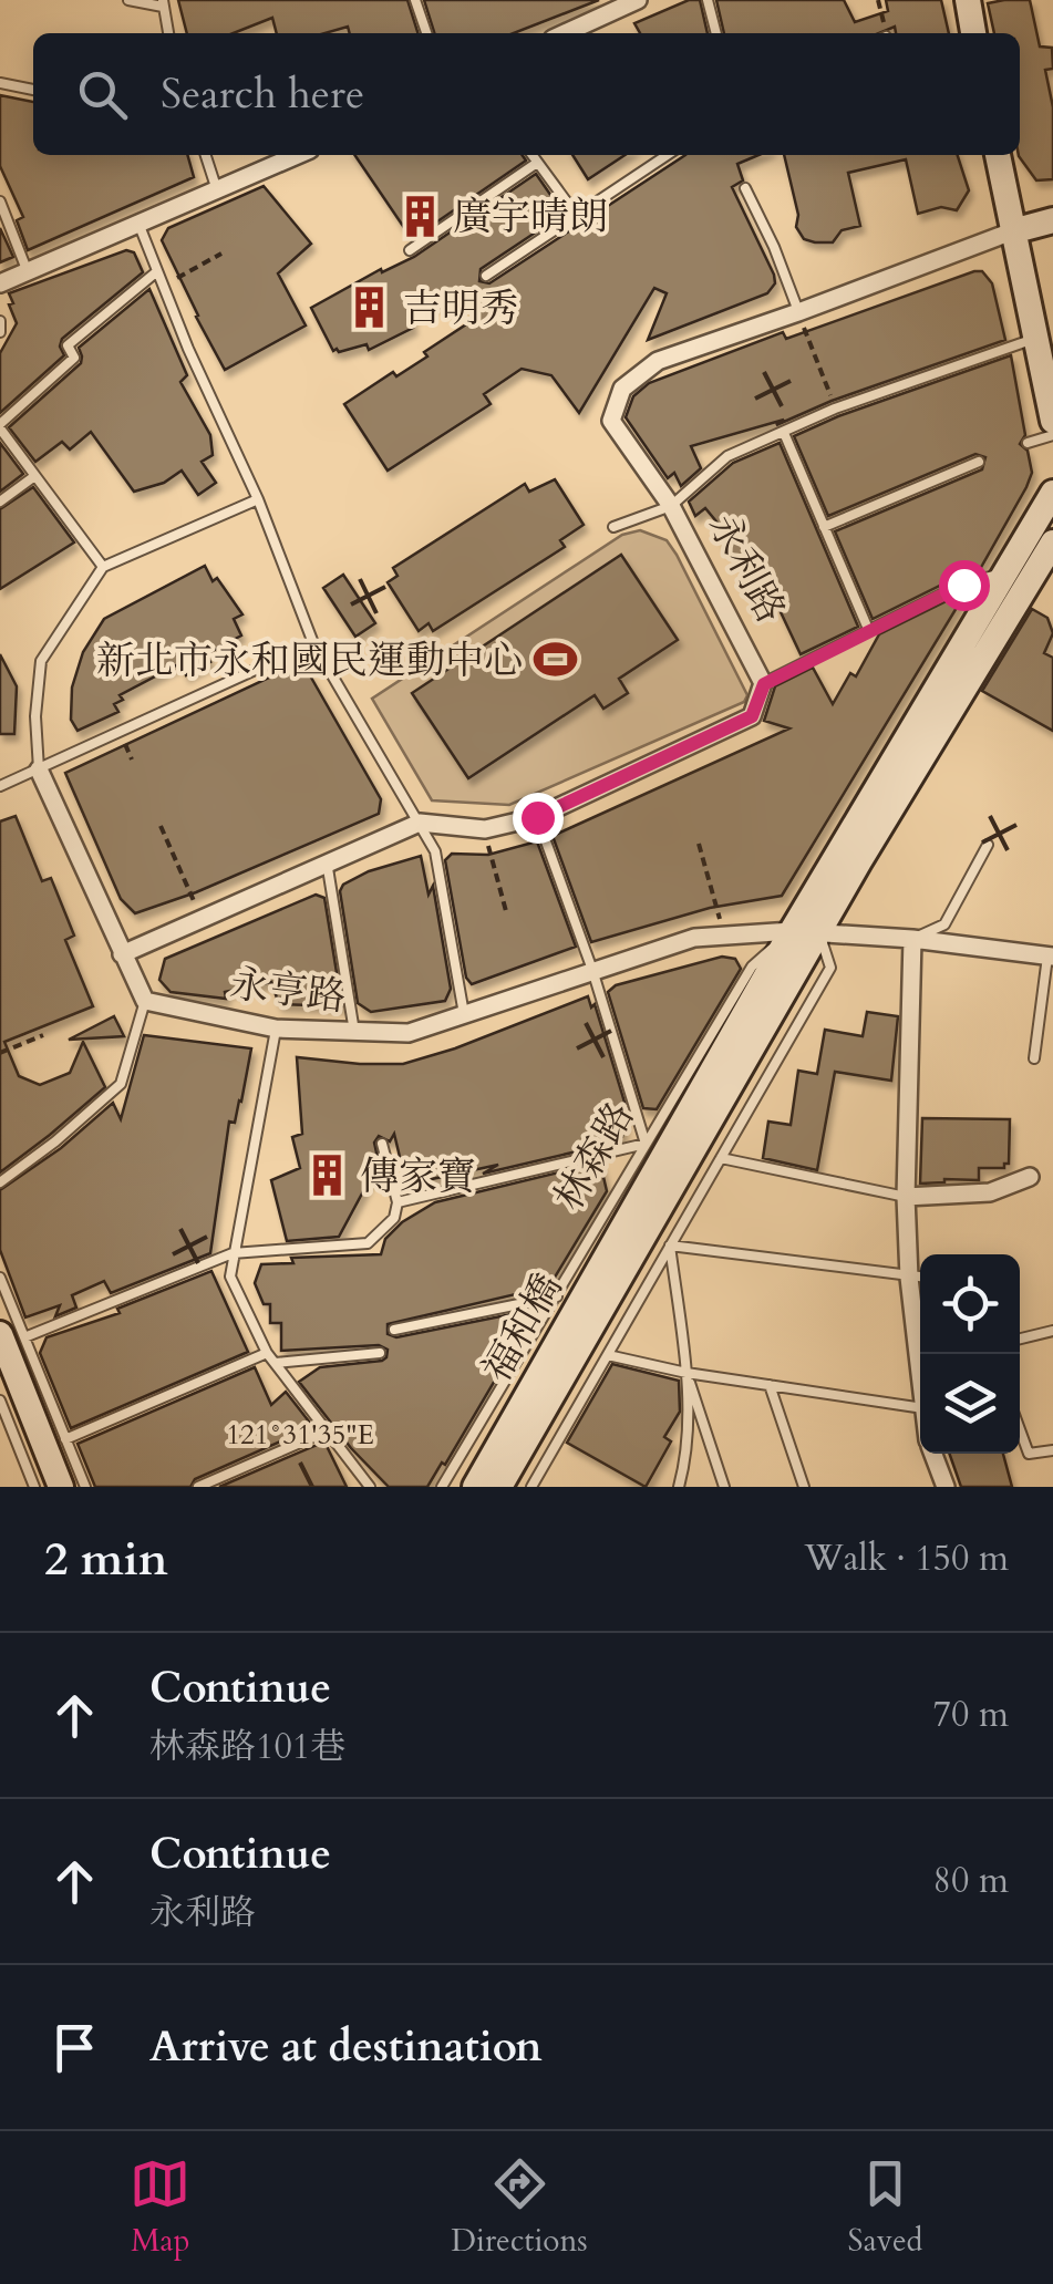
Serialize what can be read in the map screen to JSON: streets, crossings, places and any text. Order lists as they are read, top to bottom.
{
  "streets": {
    "street": [
      "永利路",
      "永亨路",
      "林森路",
      "福和橋"
    ]
  },
  "crossings": [
    ["永亨路", "林森路"],
    ["林森路", "福和橋"]
  ],
  "places": {
    "building": ["廣宇晴朗", "吉明秀", "傳家寶"],
    "sports": ["新北市永和國民運動中心"]
  },
  "page": {
    "search": "Search here",
    "heading": ["2 min", "Walk · 150 m"],
    "list": [
      ["Continue", "林森路101巷", "70 m"],
      ["Continue", "永利路", "80 m"],
      "Arrive at destination"
    ],
    "nav": ["Map", "Directions", "Saved"]
  },
  "coordinates": ["121°31'35\"E"]
}
